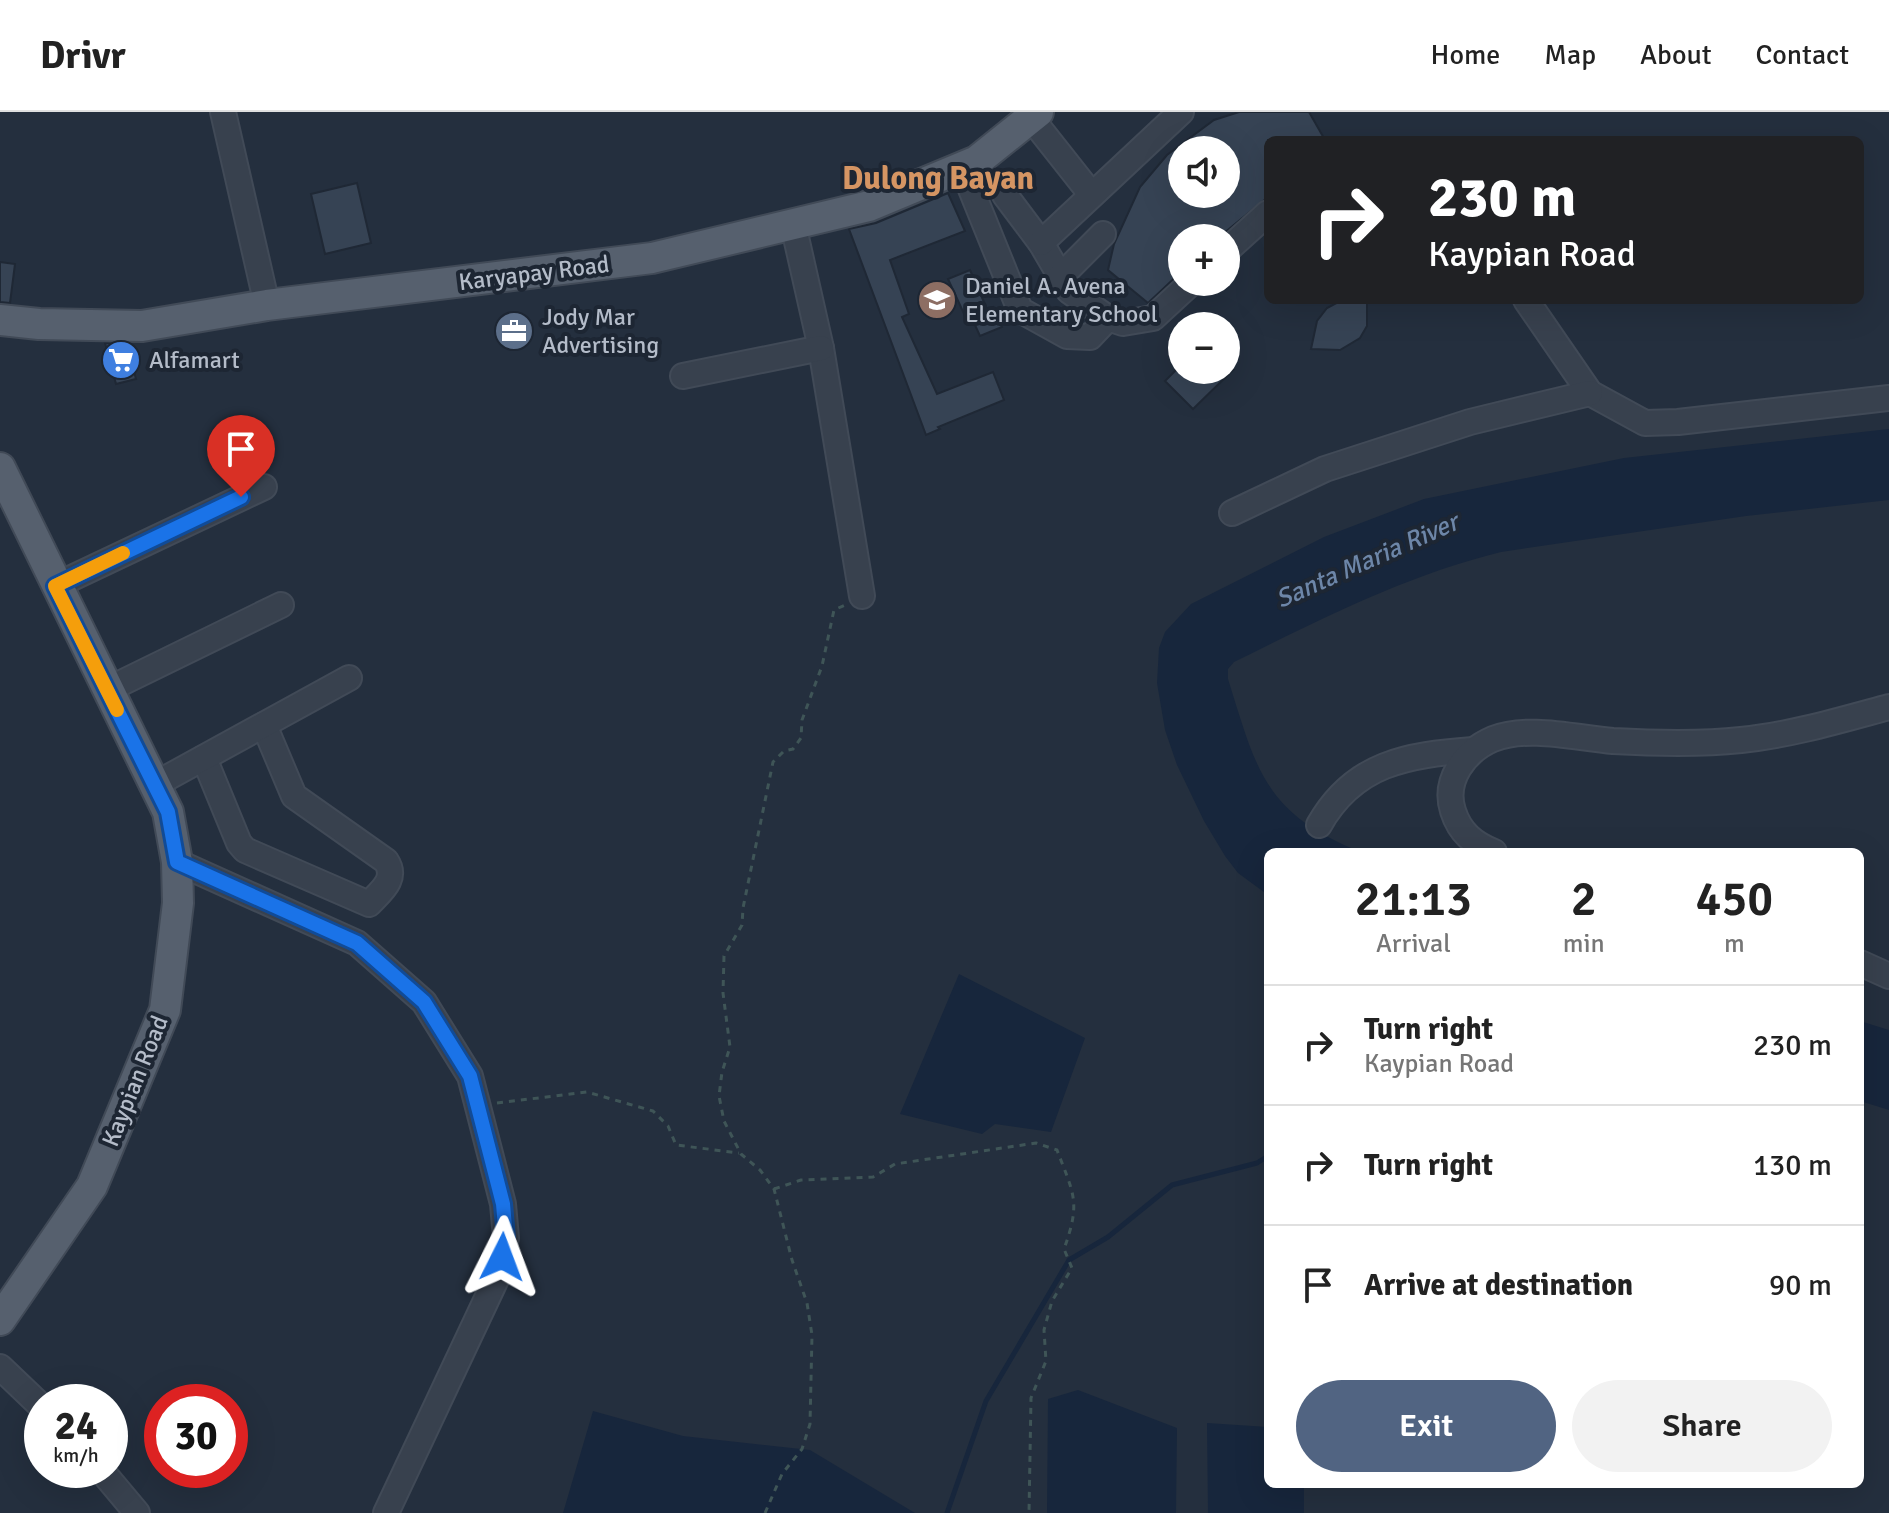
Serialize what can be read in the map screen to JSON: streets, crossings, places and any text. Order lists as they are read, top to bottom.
{
  "streets": {
    "main road": ["Karyapay Road", "Kaypian Road"]
  },
  "districts": ["Dulong Bayan"],
  "water": ["Santa Maria River"],
  "places": {
    "school or university": ["Daniel A. Avena Elementary School"],
    "office": ["Jody Mar Advertising"],
    "supermarket": ["Alfamart"]
  },
  "page": {
    "header": "Drivr",
    "nav": [
      "Home",
      "Map",
      "About",
      "Contact"
    ],
    "map_buttons": ["+", "−"],
    "turn": ["230 m", "Kaypian Road"],
    "eta": [
      "21:13",
      "Arrival",
      "2",
      "min",
      "450",
      "m"
    ],
    "list": [
      {
        "name": "Turn right",
        "note": "Kaypian Road",
        "value": "230 m"
      },
      {
        "name": "Turn right",
        "value": "130 m"
      },
      {
        "name": "Arrive at destination",
        "value": "90 m"
      }
    ],
    "buttons": ["Exit", "Share"],
    "speed": "24 km/h",
    "limit": "30"
  }
}
